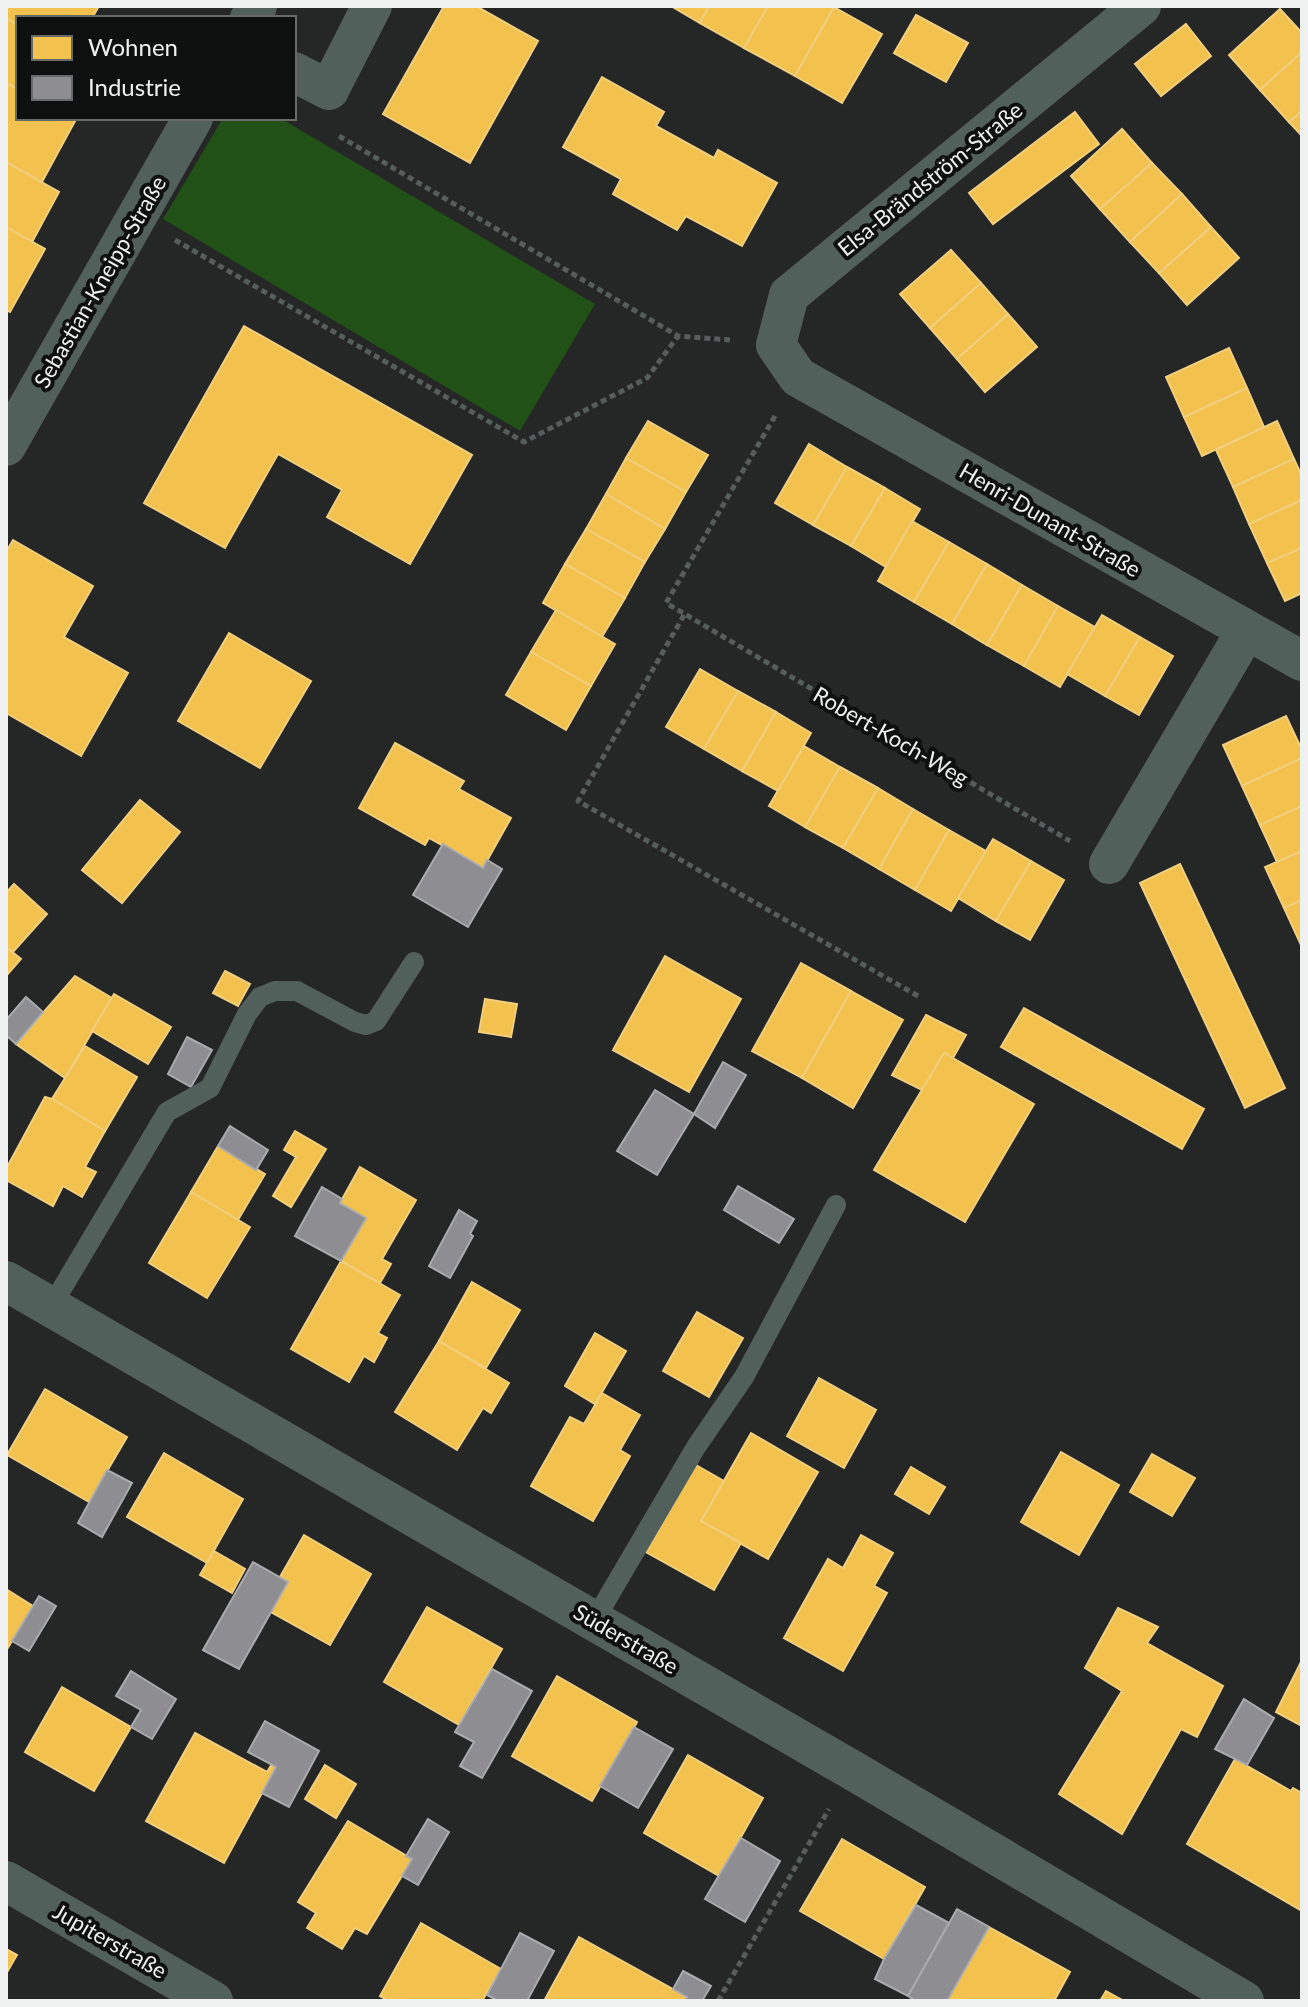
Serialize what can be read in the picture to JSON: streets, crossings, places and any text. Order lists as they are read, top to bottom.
{
  "streets": {
    "street": [
      "Elsa-Brändström-Straße",
      "Sebastian-Kneipp-Straße",
      "Henri-Dunant-Straße",
      "Süderstraße",
      "Jupiterstraße"
    ],
    "path": ["Robert-Koch-Weg"]
  },
  "legend": ["Wohnen", "Industrie"]
}
